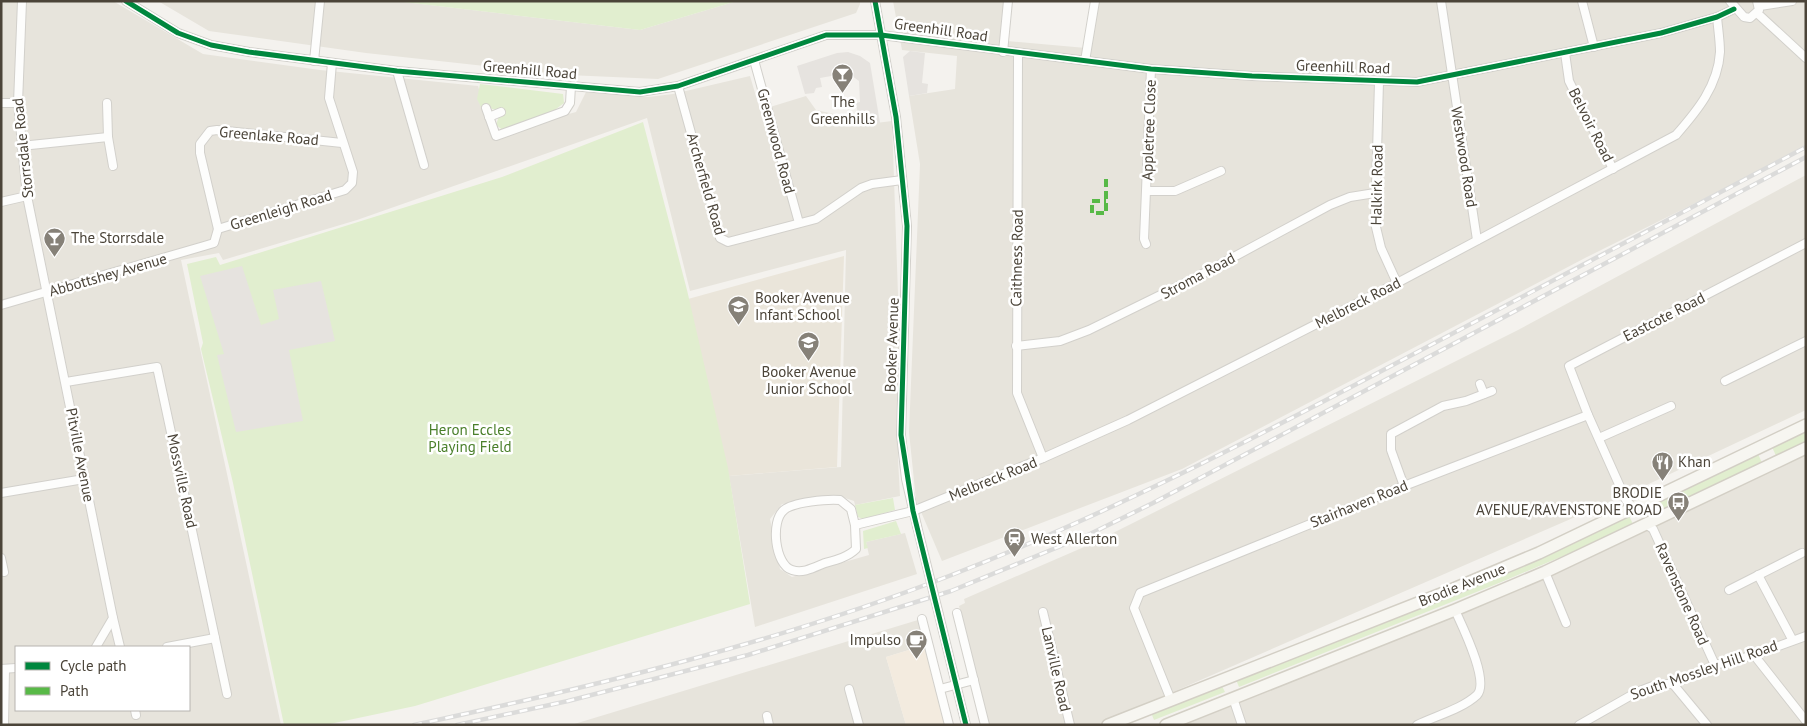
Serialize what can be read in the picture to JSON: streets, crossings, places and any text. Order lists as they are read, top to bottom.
{
  "streets": {
    "street": [
      "Greenhill Road",
      "Belvoir Road",
      "Appletree Close",
      "Greenlake Road",
      "Greenwood Road",
      "Storrsdale Road",
      "Westwood Road",
      "Archerfield Road",
      "Halkirk Road",
      "Greenleigh Road",
      "Caithness Road",
      "Abbottshey Avenue",
      "Stroma Road",
      "Melbreck Road",
      "Eastcote Road",
      "Booker Avenue",
      "Pitville Avenue",
      "Mossville Road",
      "Stairhaven Road",
      "Brodie Avenue",
      "Ravenstone Road",
      "Lanville Road",
      "South Mossley Hill Road"
    ]
  },
  "crossings": [
    ["Greenhill Road", "Belvoir Road"],
    ["Greenhill Road", "Appletree Close"],
    ["Greenhill Road", "Greenwood Road"],
    ["Greenhill Road", "Westwood Road"],
    ["Greenhill Road", "Archerfield Road"],
    ["Greenhill Road", "Halkirk Road"],
    ["Greenhill Road", "Greenleigh Road"],
    ["Greenhill Road", "Caithness Road"],
    ["Greenhill Road", "Melbreck Road"],
    ["Greenhill Road", "Booker Avenue"],
    ["Belvoir Road", "Melbreck Road"],
    ["Greenlake Road", "Greenleigh Road"],
    ["Greenwood Road", "Archerfield Road"],
    ["Storrsdale Road", "Abbottshey Avenue"],
    ["Storrsdale Road", "Pitville Avenue"],
    ["Westwood Road", "Melbreck Road"],
    ["Archerfield Road", "Booker Avenue"],
    ["Halkirk Road", "Stroma Road"],
    ["Halkirk Road", "Melbreck Road"],
    ["Greenleigh Road", "Abbottshey Avenue"],
    ["Caithness Road", "Stroma Road"],
    ["Caithness Road", "Melbreck Road"],
    ["Abbottshey Avenue", "Pitville Avenue"],
    ["Melbreck Road", "Booker Avenue"],
    ["Eastcote Road", "Stairhaven Road"],
    ["Pitville Avenue", "Mossville Road"],
    ["Stairhaven Road", "Brodie Avenue"],
    ["Brodie Avenue", "Ravenstone Road"],
    ["Ravenstone Road", "South Mossley Hill Road"]
  ],
  "parks": ["Heron Eccles Playing Field"],
  "places": {
    "bar": ["The Greenhills", "The Storrsdale"],
    "school or university": ["Booker Avenue Infant School", "Booker Avenue Junior School"],
    "restaurant": ["Khan"],
    "bus stop": ["BRODIE AVENUE/RAVENSTONE ROAD"],
    "station": ["West Allerton"],
    "cafe": ["Impulso"]
  },
  "legend": ["Cycle path", "Path"]
}
